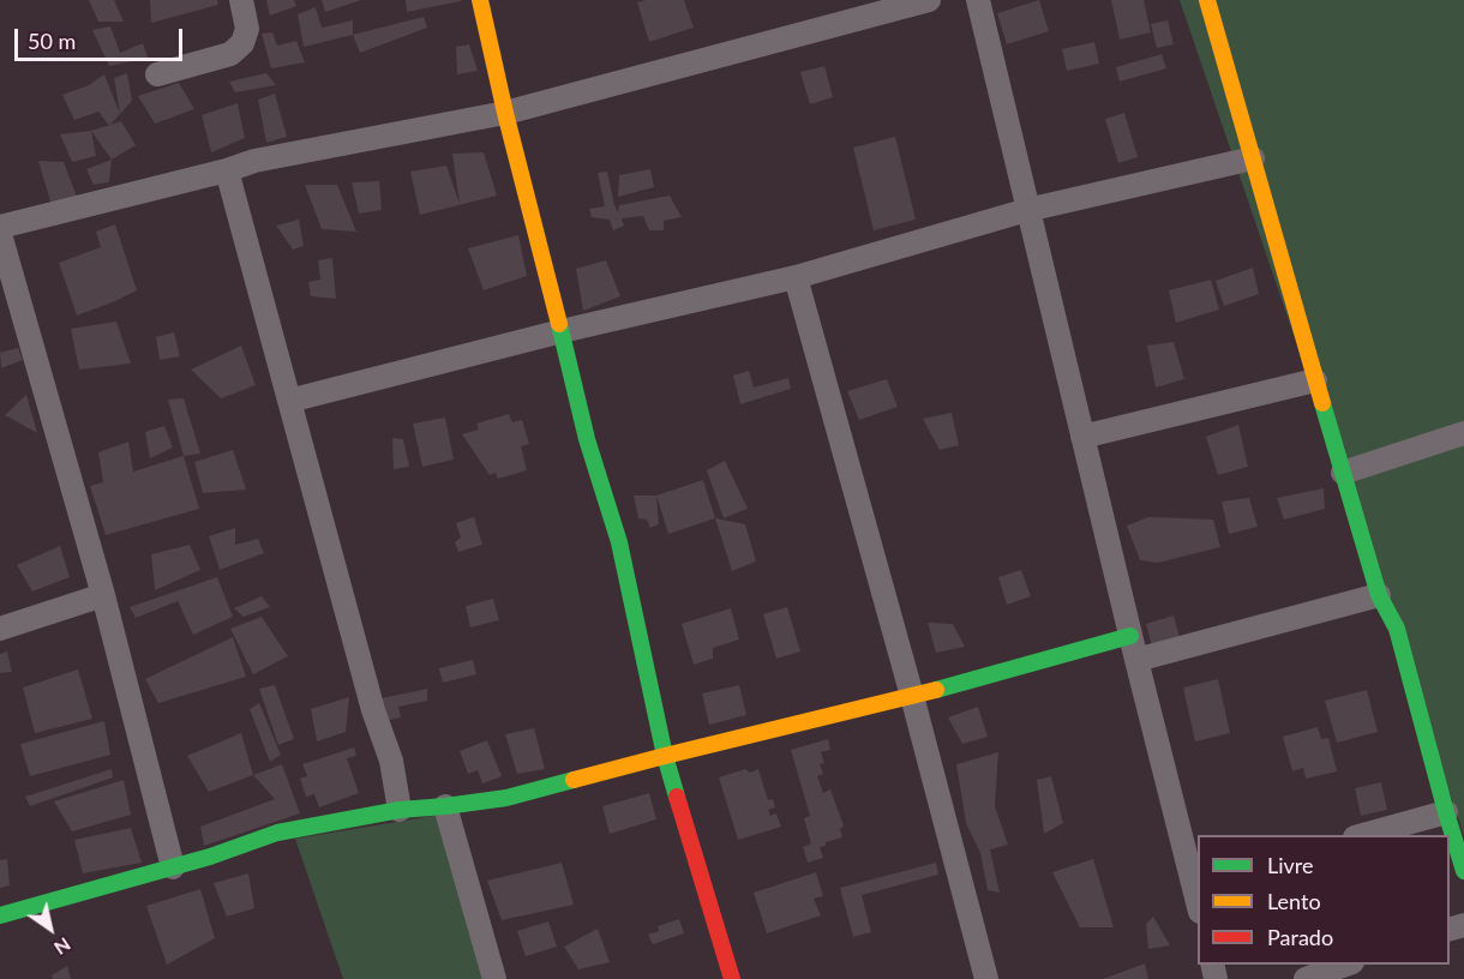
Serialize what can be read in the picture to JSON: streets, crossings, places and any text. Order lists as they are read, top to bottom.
{
  "legend": ["Livre", "Lento", "Parado"],
  "scale_bar": "50 m",
  "north": "bottom right"
}
